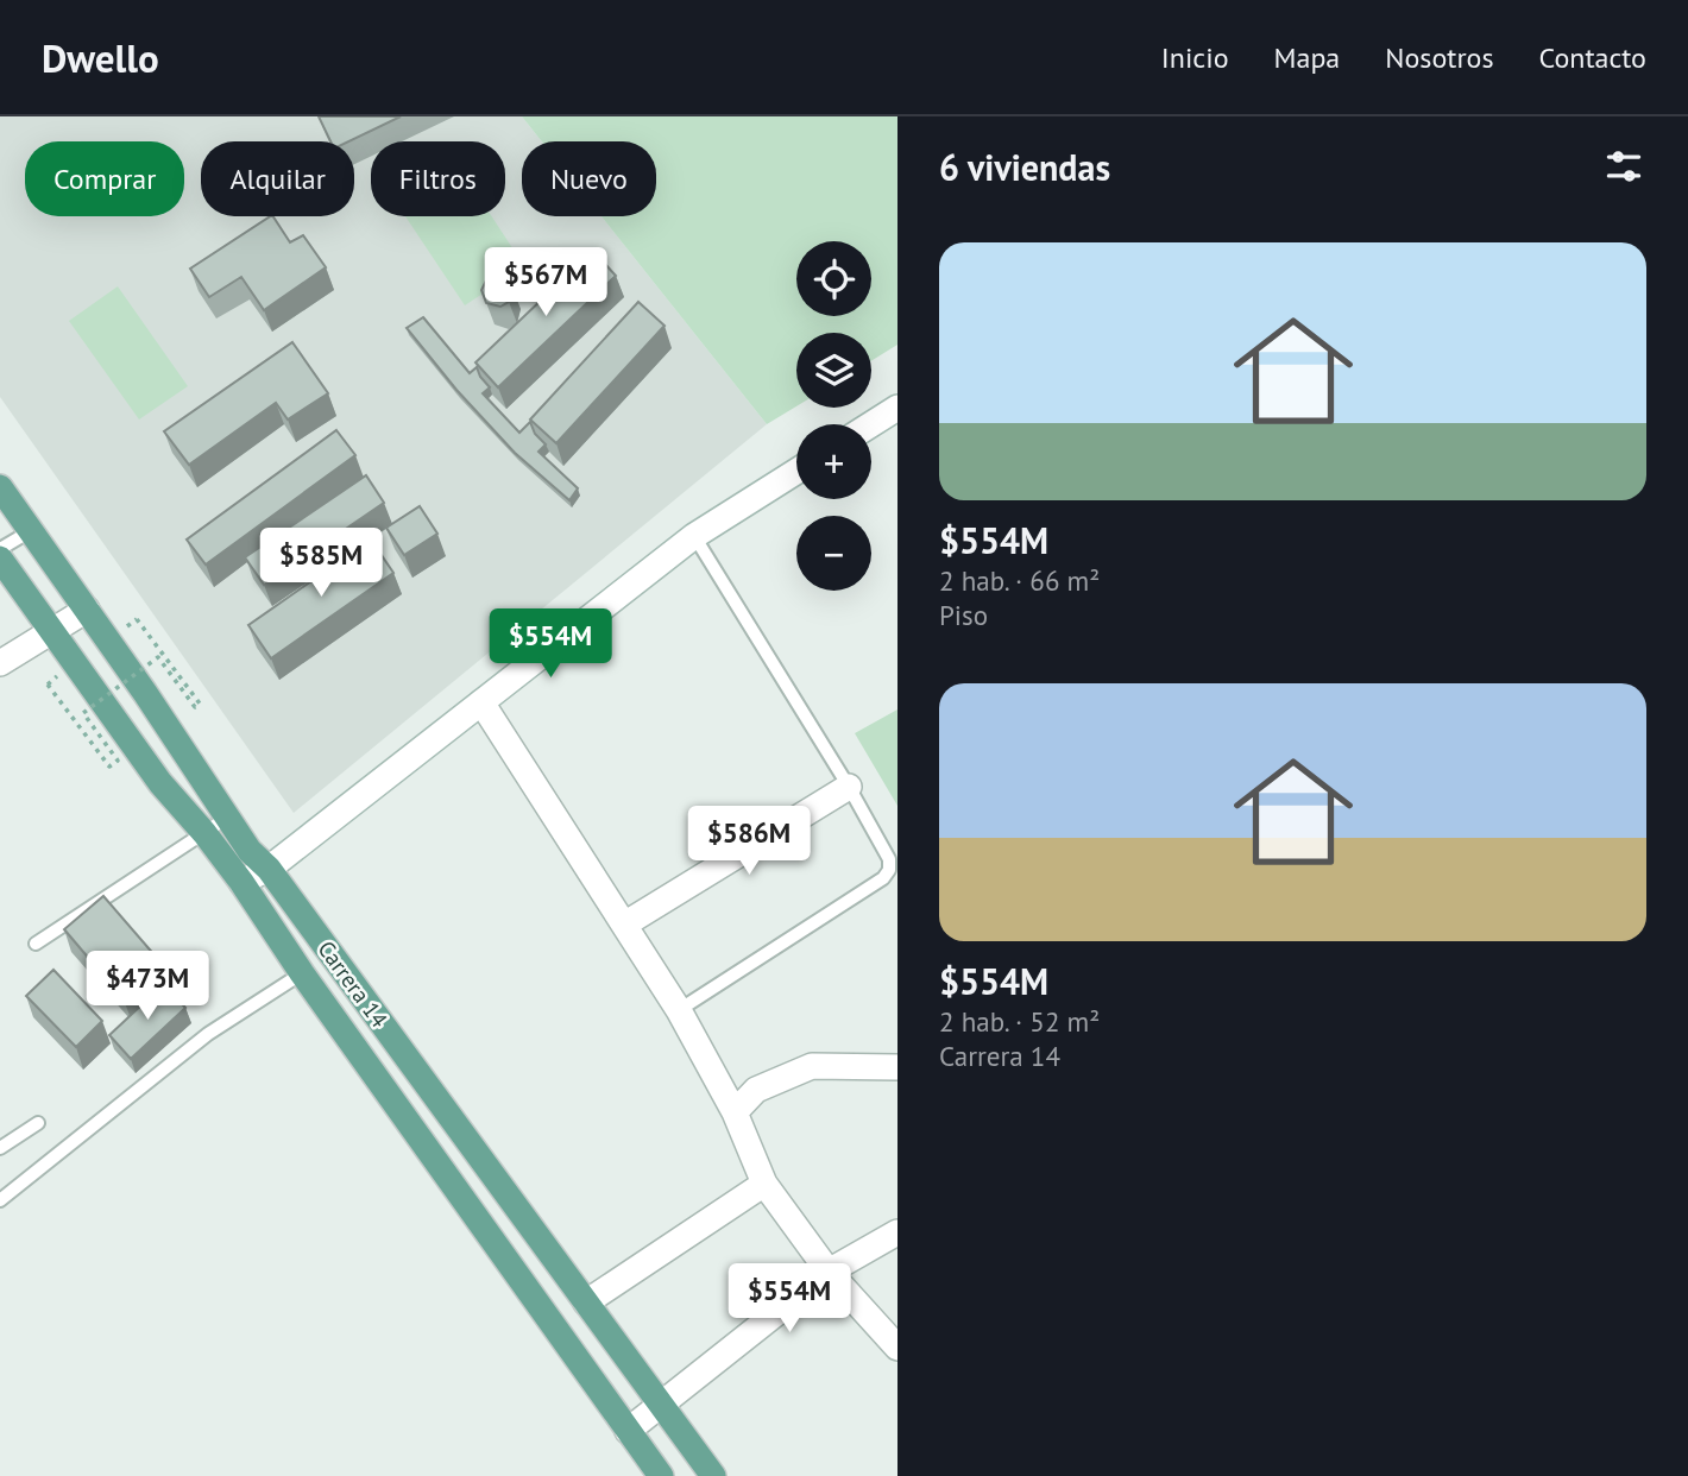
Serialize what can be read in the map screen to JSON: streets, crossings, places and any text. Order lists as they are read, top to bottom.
{
  "streets": {
    "main road": ["Carrera 14"]
  },
  "page": {
    "header": "Dwello",
    "nav": [
      "Inicio",
      "Mapa",
      "Nosotros",
      "Contacto"
    ],
    "heading": "6 viviendas",
    "chip": [
      "Comprar",
      "Alquilar",
      "Filtros",
      "Nuevo"
    ],
    "list": [
      {
        "name": "$554M",
        "note": "2 hab. · 66 m² · Piso"
      },
      {
        "name": "$554M",
        "note": "2 hab. · 52 m² · Carrera 14"
      }
    ],
    "map_buttons": ["+", "−"],
    "price": [
      "$567M",
      "$585M",
      "$554M",
      "$586M",
      "$473M",
      "$554M"
    ]
  }
}
